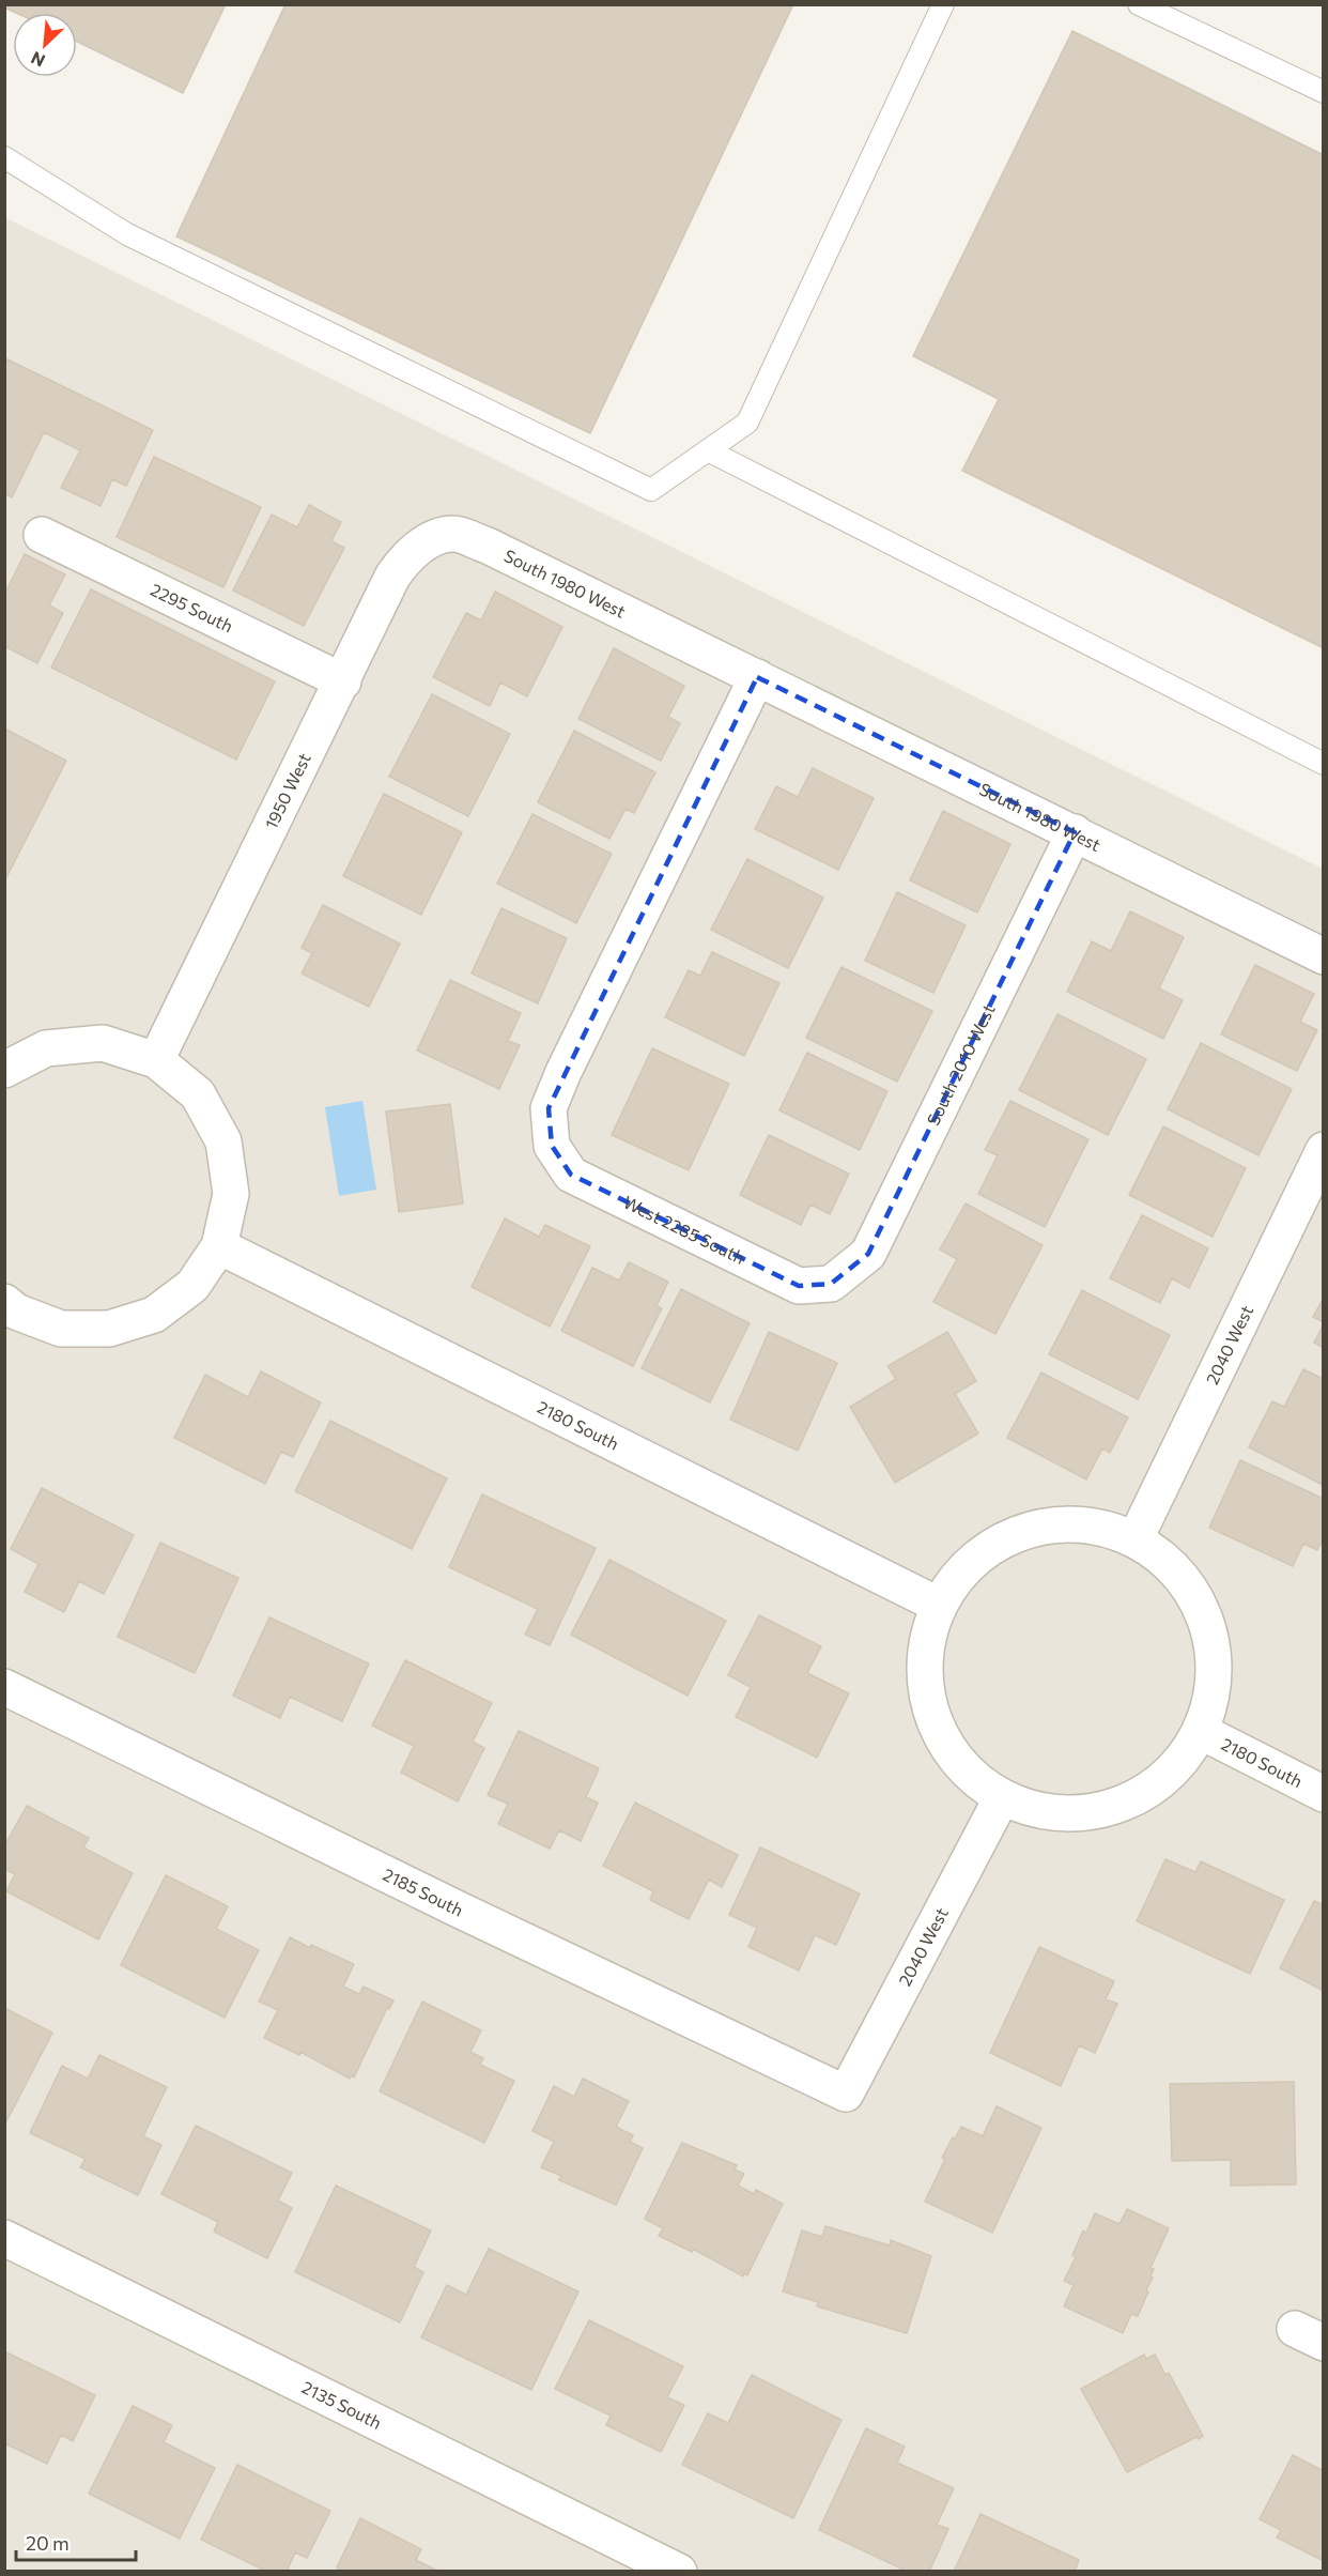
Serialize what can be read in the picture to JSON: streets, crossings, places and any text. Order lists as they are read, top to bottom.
{
  "streets": {
    "street": [
      "South 1980 West",
      "2295 South",
      "1950 West",
      "South 2010 West",
      "West 2285 South",
      "2040 West",
      "2180 South",
      "2185 South",
      "2135 South"
    ]
  },
  "crossings": [
    ["South 1980 West", "1950 West"],
    ["South 1980 West", "South 2010 West"],
    ["South 1980 West", "West 2285 South"],
    ["2295 South", "1950 West"],
    ["South 2010 West", "West 2285 South"],
    ["2040 West", "2185 South"]
  ],
  "scale_bar": "20 m",
  "north": "bottom left"
}
